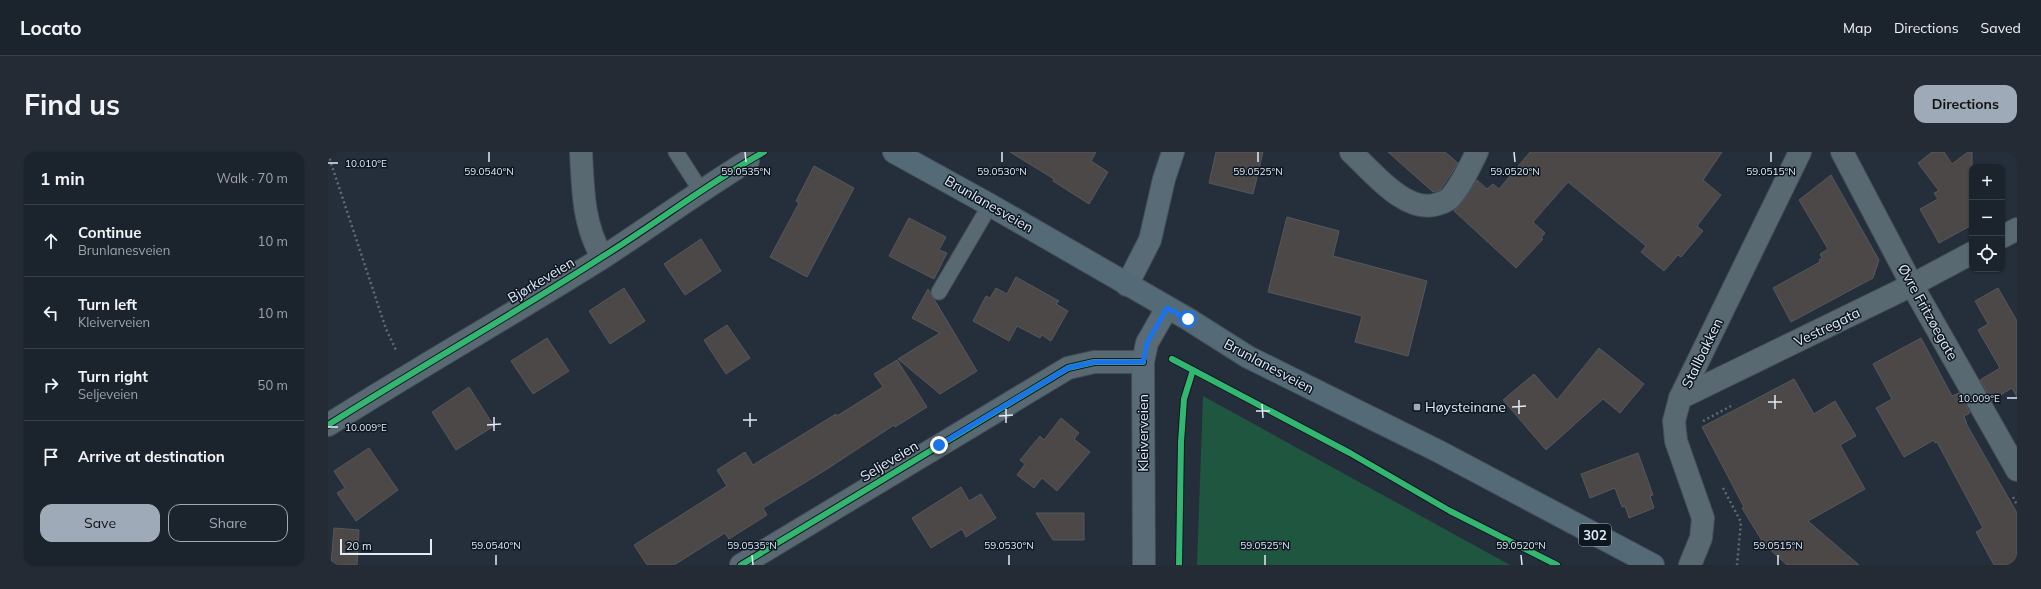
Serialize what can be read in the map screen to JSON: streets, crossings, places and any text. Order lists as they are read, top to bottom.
{
  "streets": {
    "main road": ["Brunlanesveien", "302"],
    "street": [
      "Bjørkeveien",
      "Øvre Fritzøegate",
      "Vestregata",
      "Stallbakken",
      "Kleiverveien",
      "Seljeveien"
    ]
  },
  "crossings": [
    ["Brunlanesveien", "Kleiverveien"],
    ["Øvre Fritzøegate", "Vestregata"],
    ["Vestregata", "Stallbakken"],
    ["Kleiverveien", "Seljeveien"]
  ],
  "places": {
    "transit": ["Høysteinane"]
  },
  "scale_bar": "20 m",
  "page": {
    "header": "Locato",
    "nav": ["Map", "Directions", "Saved"],
    "buttons": [
      "Directions",
      ["Save", "Share"]
    ],
    "title": "Find us",
    "heading": ["1 min", "Walk · 70 m"],
    "map_buttons": ["+", "−"],
    "list": [
      ["Continue", "Brunlanesveien", "10 m"],
      ["Turn left", "Kleiverveien", "10 m"],
      ["Turn right", "Seljeveien", "50 m"],
      "Arrive at destination"
    ],
    "scale": "20 m"
  },
  "coordinates": [
    "10.010°E",
    "59.0540°N",
    "59.0535°N",
    "59.0530°N",
    "59.0525°N",
    "59.0520°N",
    "59.0515°N",
    "10.009°E"
  ]
}
